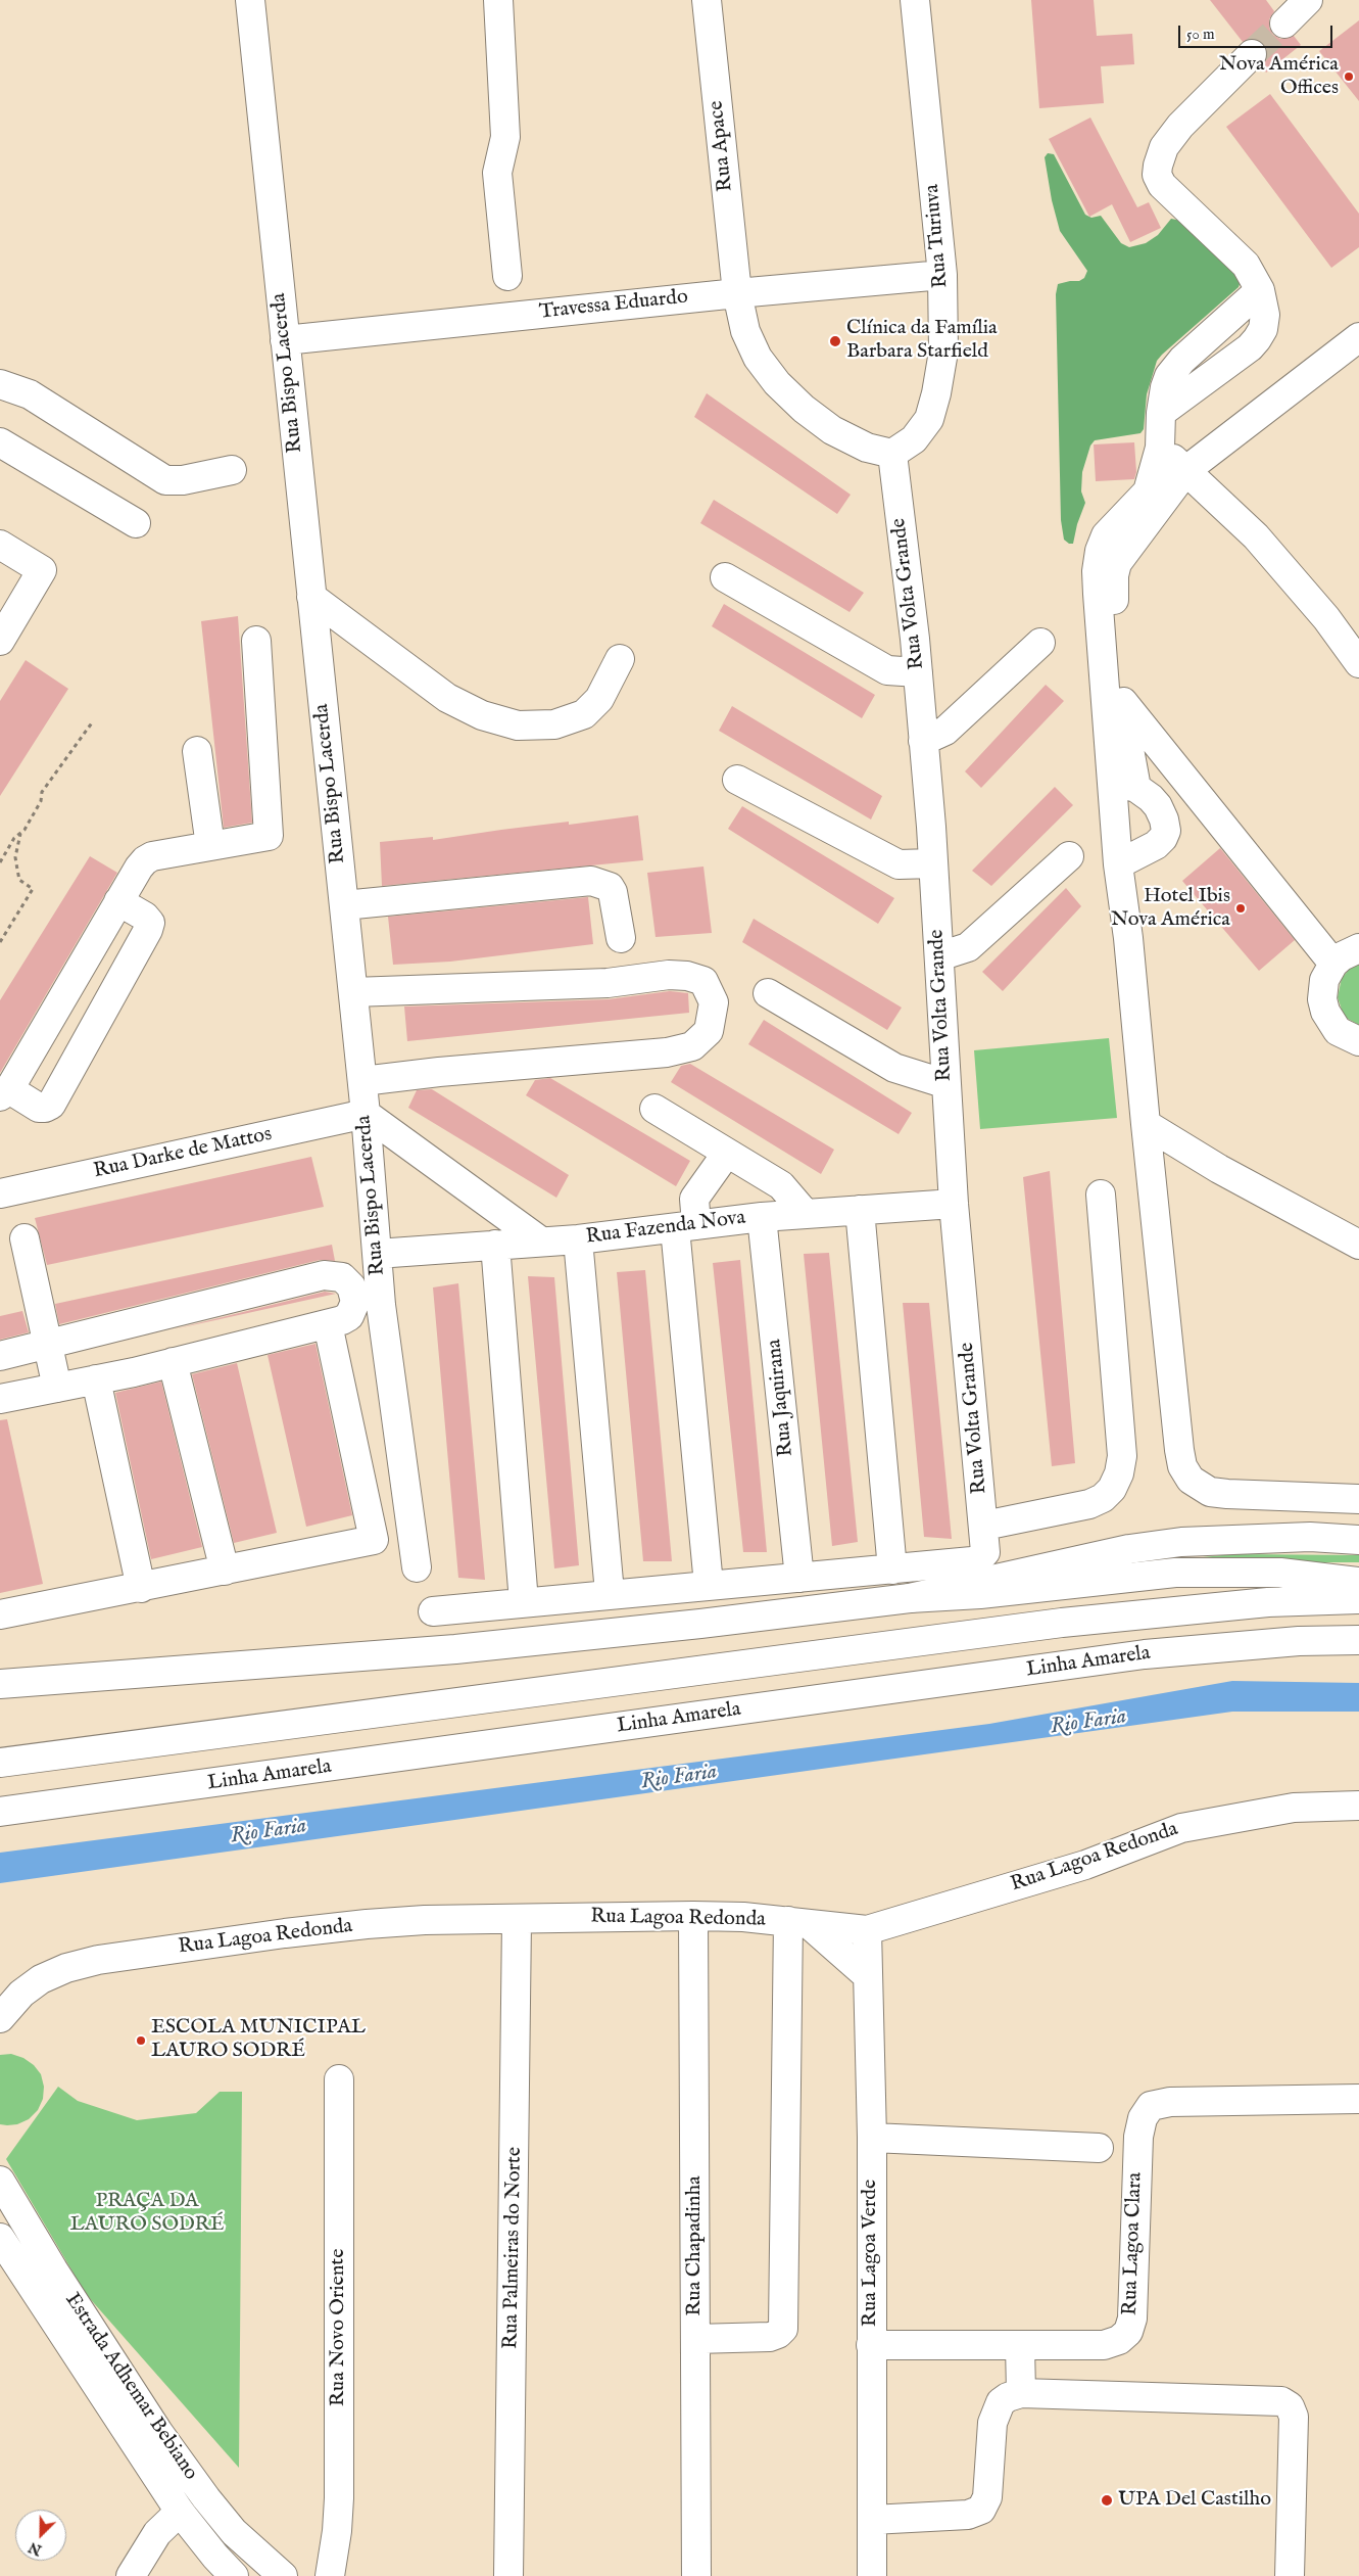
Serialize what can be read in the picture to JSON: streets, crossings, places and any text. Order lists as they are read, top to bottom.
{
  "streets": {
    "main road": [
      "Rua Apace",
      "Rua Turiuva",
      "Travessa Eduardo",
      "Rua Bispo Lacerda",
      "Rua Volta Grande",
      "Rua Darke de Mattos",
      "Rua Fazenda Nova",
      "Rua Jaquirana",
      "Linha Amarela",
      "Rua Lagoa Redonda",
      "Rua Lagoa Clara",
      "Rua Chapadinha",
      "Rua Palmeiras do Norte",
      "Rua Lagoa Verde",
      "Rua Novo Oriente",
      "Estrada Adhemar Bebiano"
    ]
  },
  "crossings": [
    ["Rua Apace", "Rua Turiuva"],
    ["Rua Apace", "Travessa Eduardo"],
    ["Rua Apace", "Rua Volta Grande"],
    ["Rua Turiuva", "Travessa Eduardo"],
    ["Rua Turiuva", "Rua Volta Grande"],
    ["Travessa Eduardo", "Rua Bispo Lacerda"],
    ["Rua Bispo Lacerda", "Rua Darke de Mattos"],
    ["Rua Bispo Lacerda", "Rua Fazenda Nova"],
    ["Rua Volta Grande", "Rua Fazenda Nova"],
    ["Rua Fazenda Nova", "Rua Jaquirana"],
    ["Rua Lagoa Redonda", "Rua Chapadinha"],
    ["Rua Lagoa Redonda", "Rua Palmeiras do Norte"],
    ["Rua Lagoa Redonda", "Rua Lagoa Verde"],
    ["Rua Lagoa Clara", "Rua Lagoa Verde"]
  ],
  "water": ["Rio Faria"],
  "parks": ["PRAÇA DA LAURO SODRÉ"],
  "places": [
    "Nova América Offices",
    "Clínica da Família Barbara Starfield",
    "Hotel Ibis Nova América",
    "ESCOLA MUNICIPAL LAURO SODRÉ",
    "UPA Del Castilho"
  ],
  "scale_bar": "50 m",
  "north": "bottom left"
}
